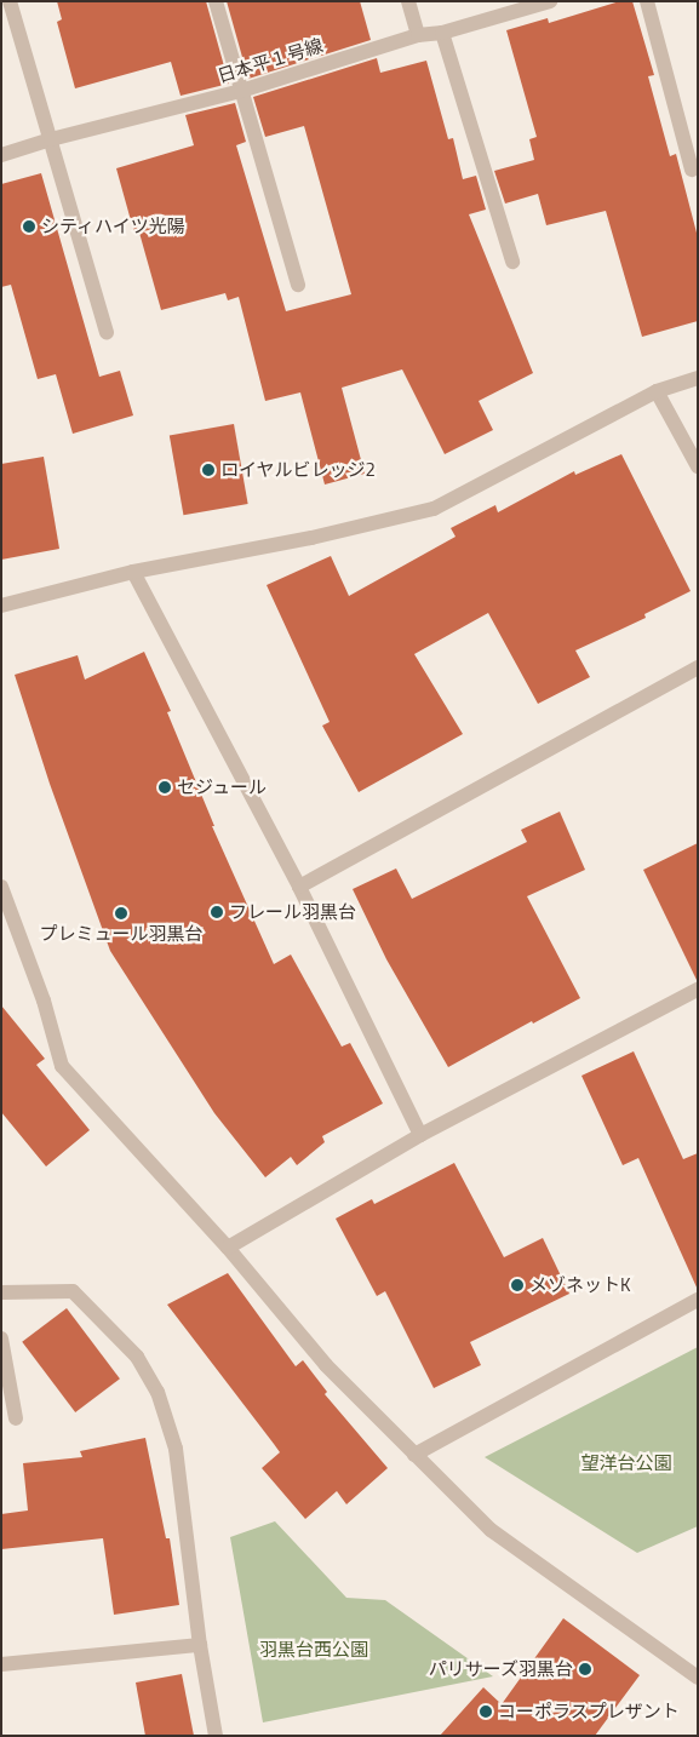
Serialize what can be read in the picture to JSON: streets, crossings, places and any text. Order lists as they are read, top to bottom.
{
  "streets": {
    "street": ["日本平１号線"]
  },
  "parks": ["望洋台公園", "羽黒台西公園"],
  "places": [
    "シティハイツ光陽",
    "ロイヤルビレッジ2",
    "セジュール",
    "フレール羽黒台",
    "プレミュール羽黒台",
    "メゾネットK",
    "パリサーズ羽黒台",
    "コーポラスプレザント"
  ]
}
